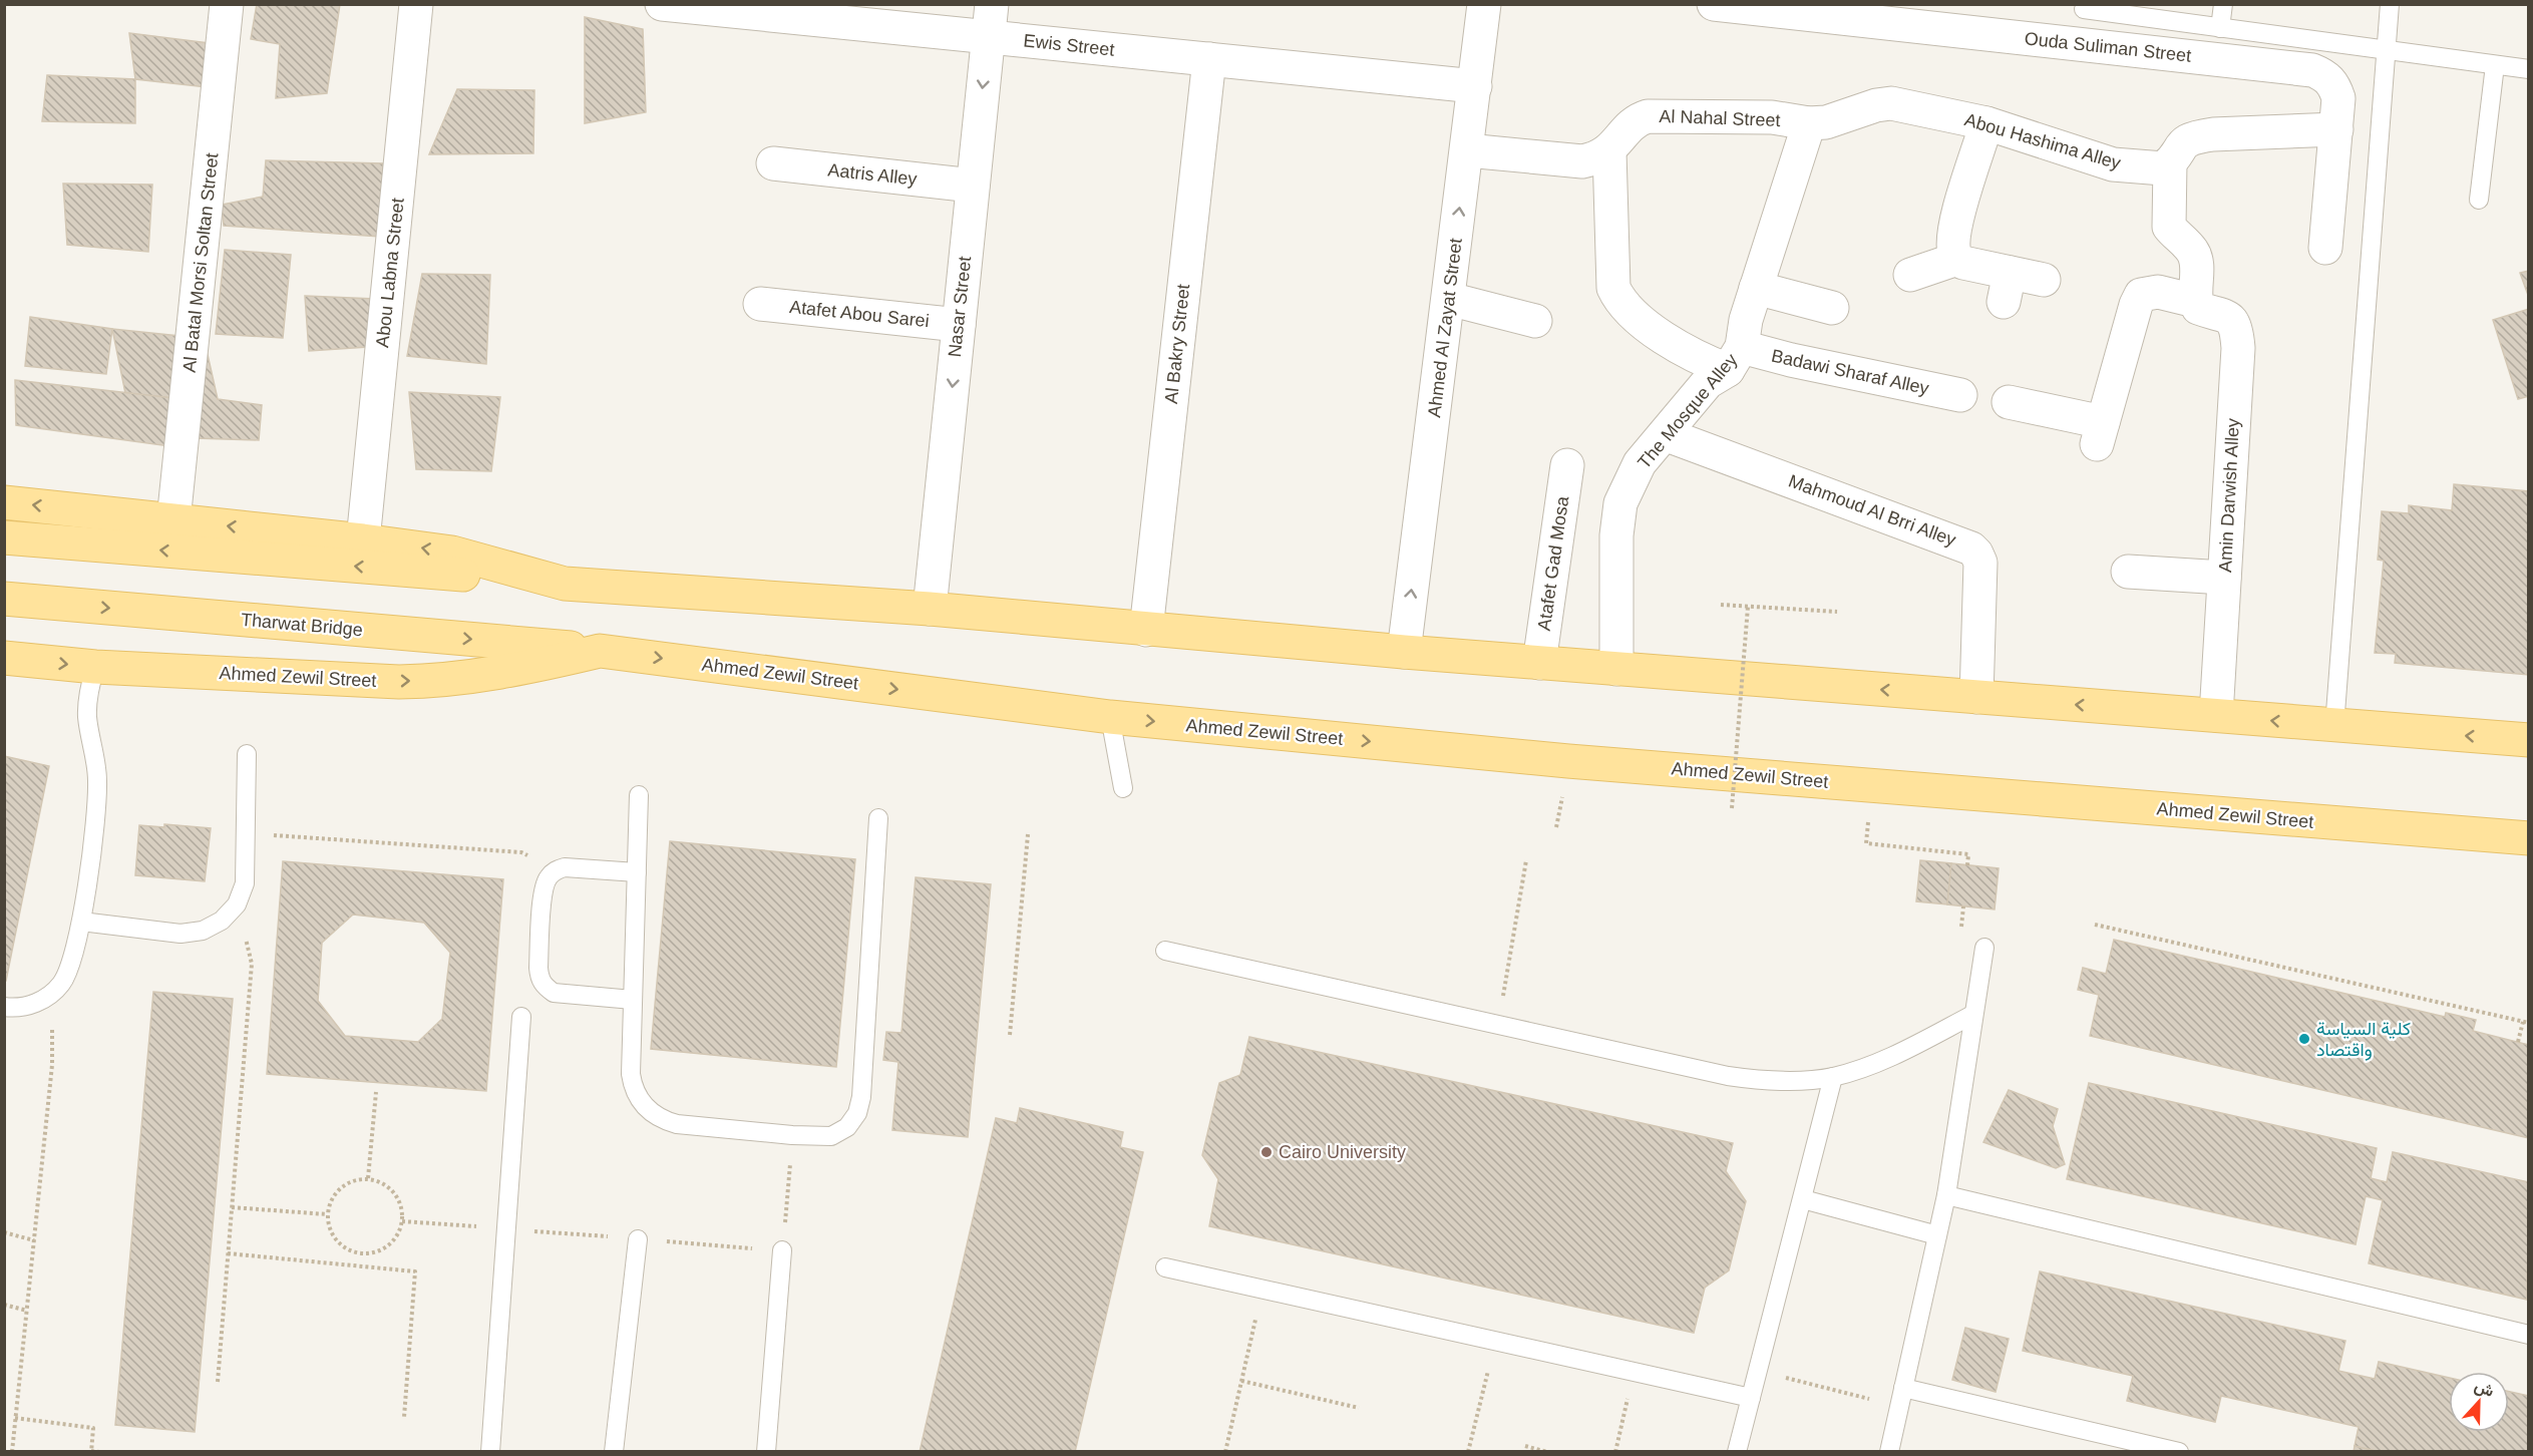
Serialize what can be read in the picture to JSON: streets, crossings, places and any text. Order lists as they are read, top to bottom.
{
  "streets": {
    "main road": ["Tharwat Bridge", "Ahmed Zewil Street"],
    "street": [
      "Ewis Street",
      "Ouda Suliman Street",
      "Al Nahal Street",
      "Abou Hashima Alley",
      "Aatris Alley",
      "Al Batal Morsi Soltan Street",
      "Abou Labna Street",
      "Nasar Street",
      "Atafet Abou Sarei",
      "Ahmed Al Zayat Street",
      "Al Bakry Street",
      "Badawi Sharaf Alley",
      "The Mosque Alley",
      "Amin Darwish Alley",
      "Mahmoud Al Brri Alley",
      "Atafet Gad Mosa"
    ]
  },
  "crossings": [
    ["Ewis Street", "Nasar Street"],
    ["Ewis Street", "Ahmed Al Zayat Street"],
    ["Ewis Street", "Al Bakry Street"],
    ["Al Nahal Street", "Abou Hashima Alley"],
    ["Al Nahal Street", "Ahmed Al Zayat Street"],
    ["Al Nahal Street", "Badawi Sharaf Alley"],
    ["Al Nahal Street", "The Mosque Alley"],
    ["Abou Hashima Alley", "The Mosque Alley"],
    ["Aatris Alley", "Nasar Street"],
    ["Nasar Street", "Atafet Abou Sarei"],
    ["Badawi Sharaf Alley", "The Mosque Alley"],
    ["The Mosque Alley", "Mahmoud Al Brri Alley"],
    ["Tharwat Bridge", "Ahmed Zewil Street"]
  ],
  "one_way": ["Nasar Street", "Ahmed Al Zayat Street"],
  "places": ["كلية السياسة واقتصاد", "Cairo University"],
  "north": "top"
}
